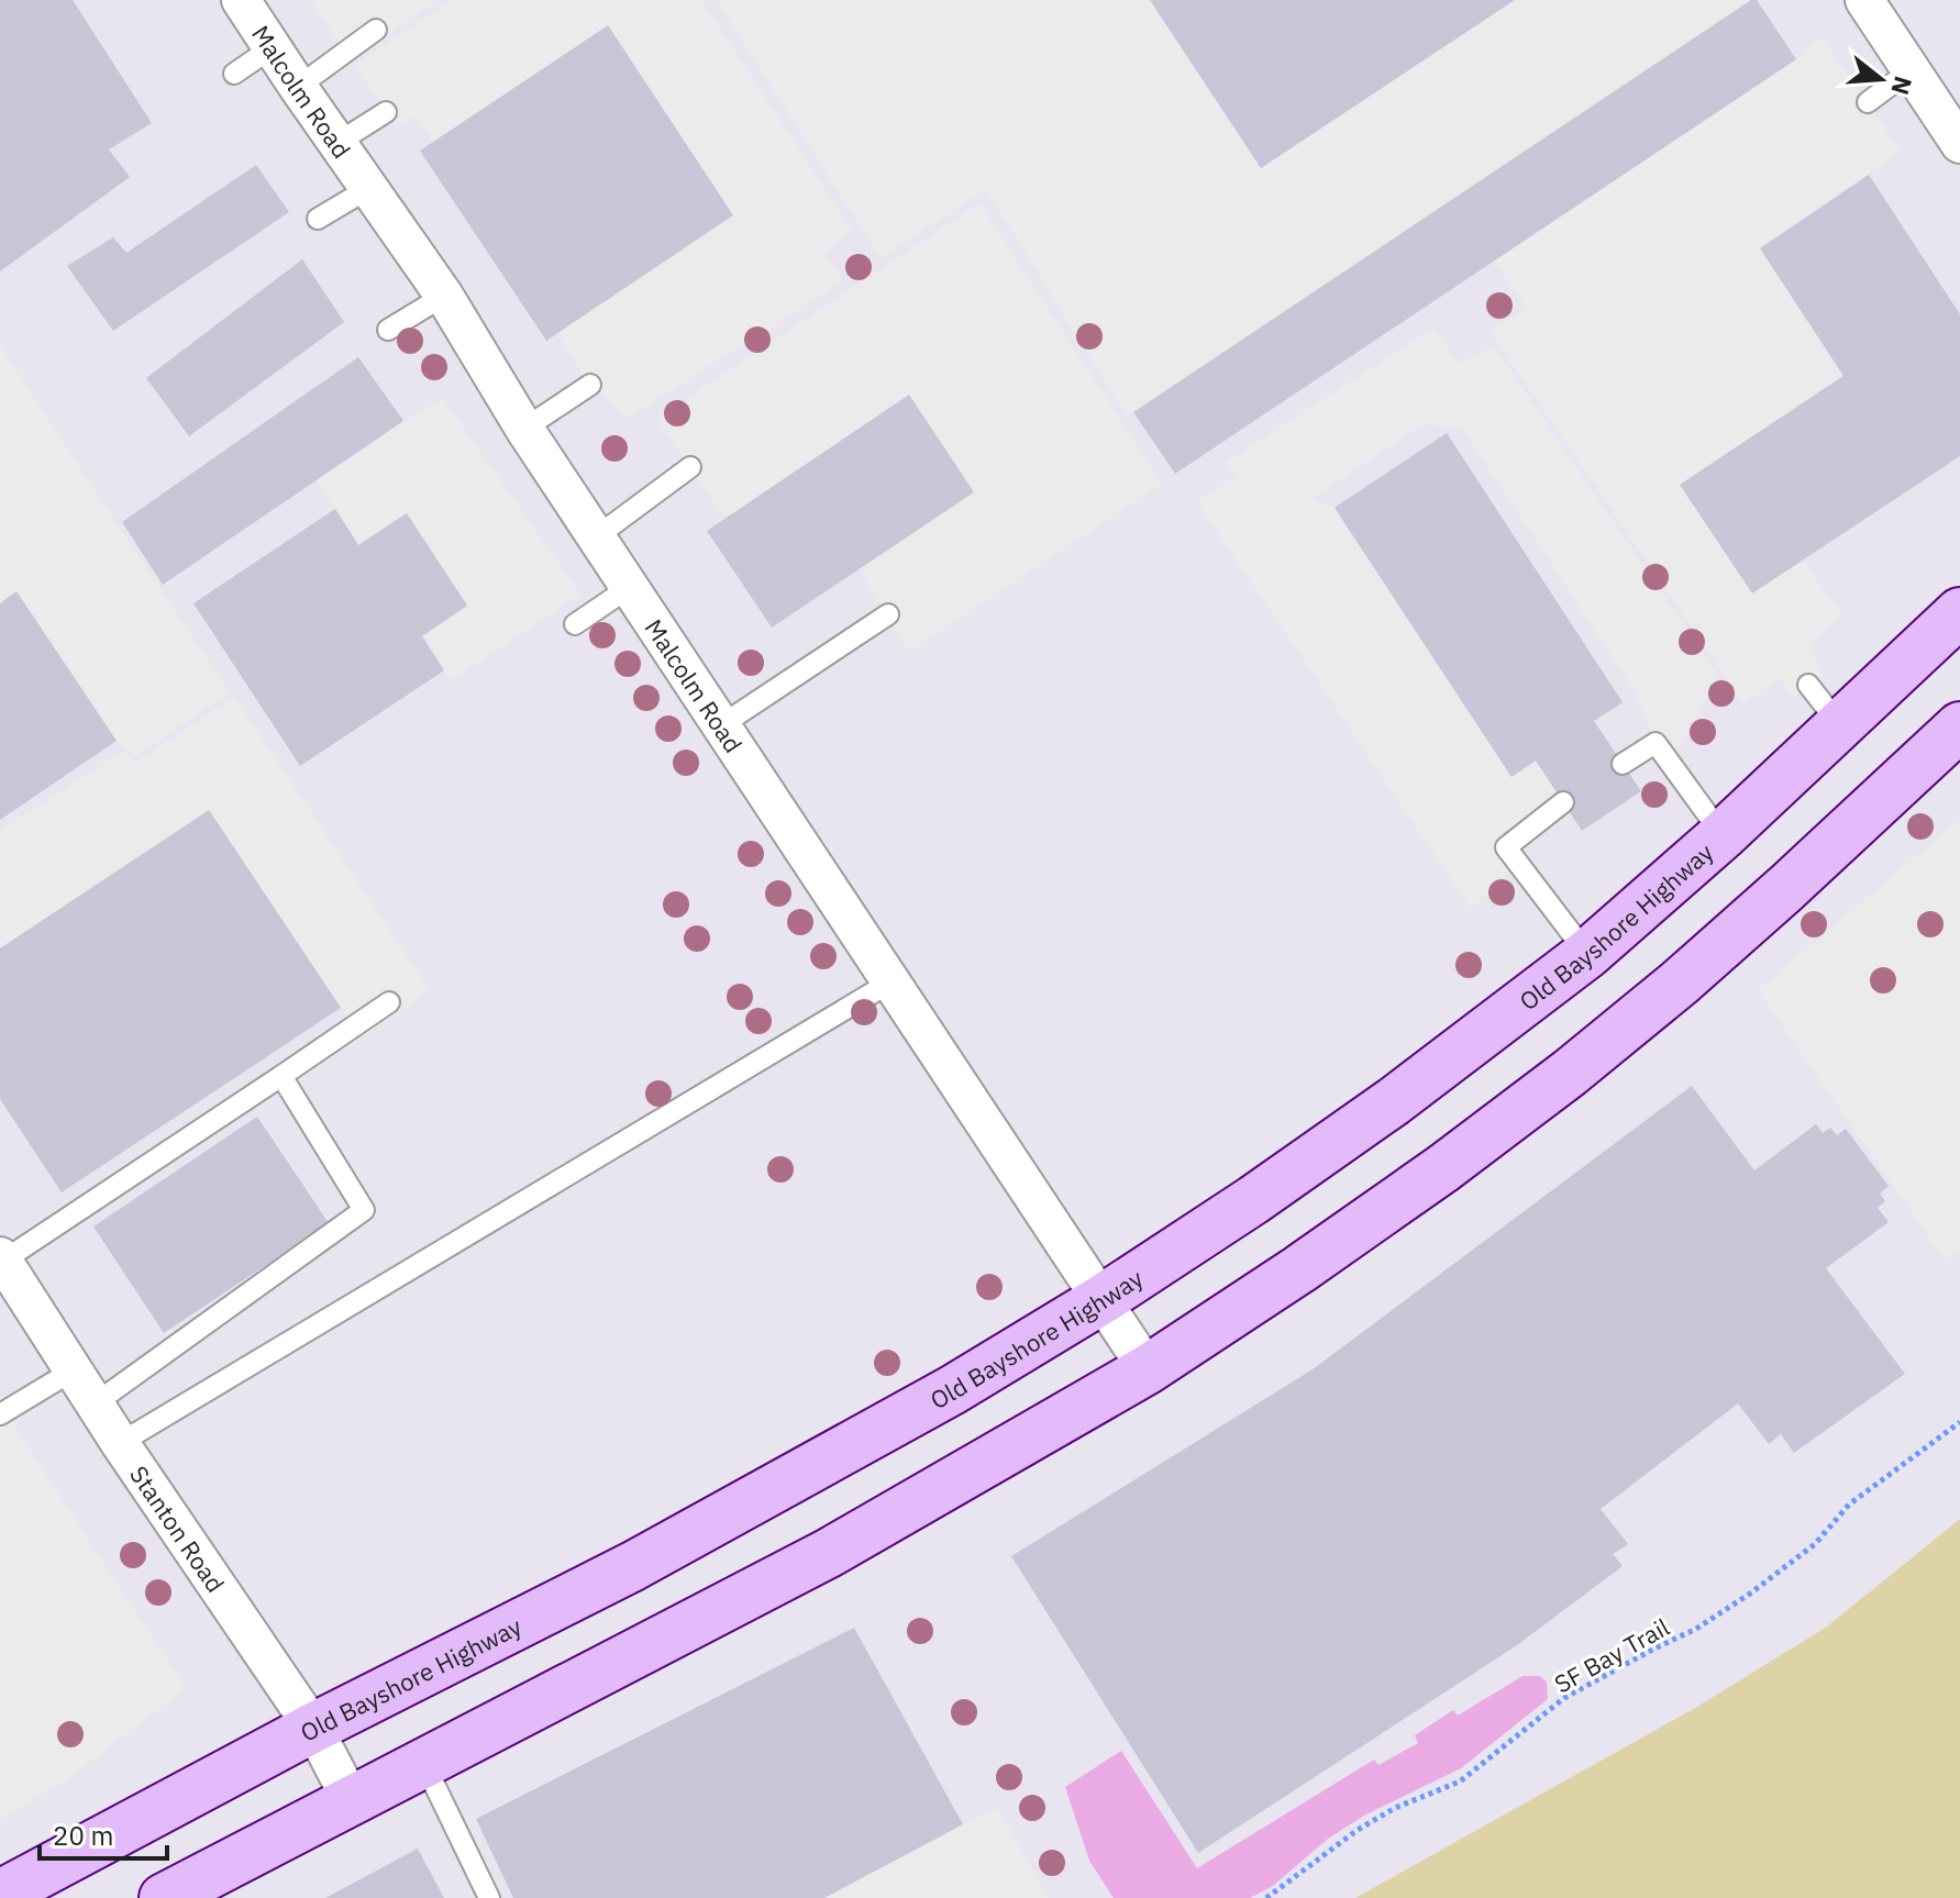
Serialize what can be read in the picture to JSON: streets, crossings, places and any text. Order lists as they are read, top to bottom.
{
  "streets": {
    "main road": ["Old Bayshore Highway"],
    "street": ["Malcolm Road", "Stanton Road"],
    "path": ["SF Bay Trail"]
  },
  "crossings": [
    ["Malcolm Road", "Old Bayshore Highway"],
    ["Old Bayshore Highway", "Stanton Road"]
  ],
  "scale_bar": "20 m",
  "north": "right"
}
